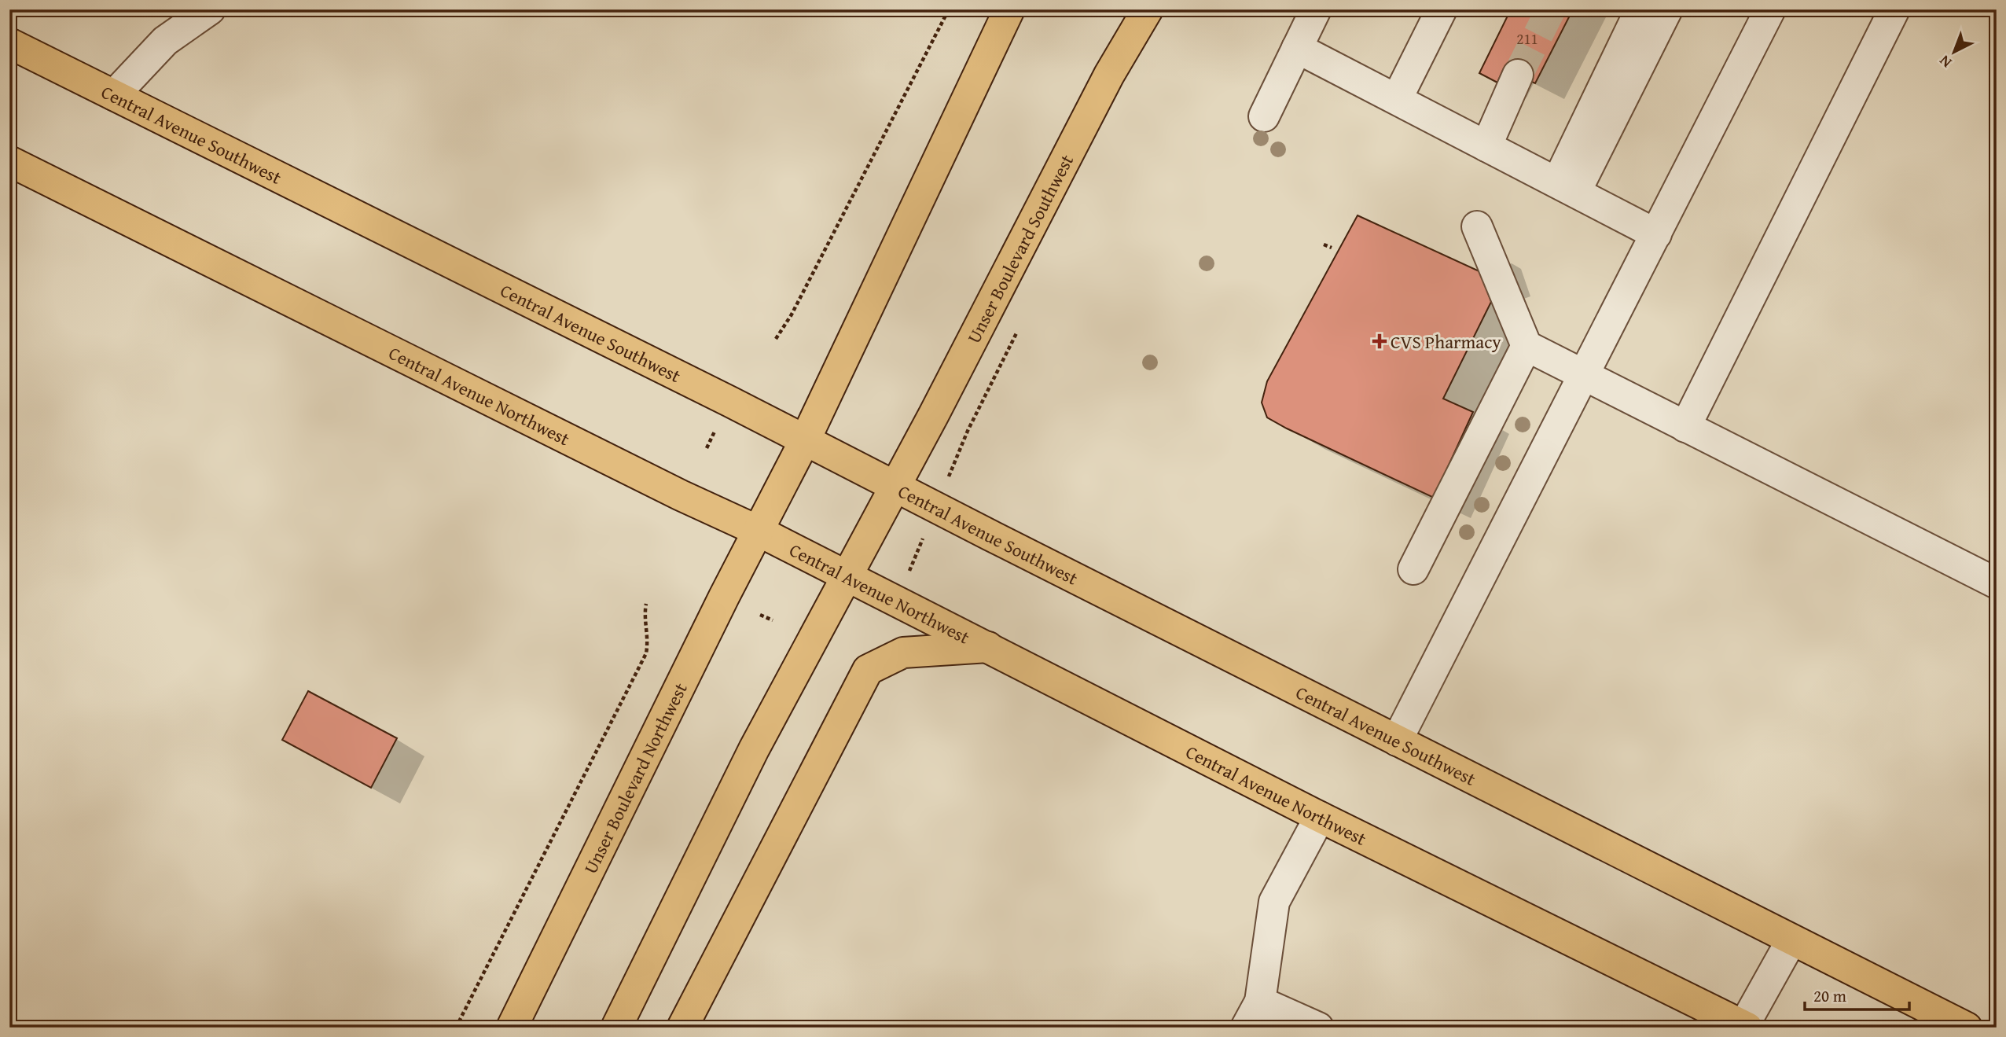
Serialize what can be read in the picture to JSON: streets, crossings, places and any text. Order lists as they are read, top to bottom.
{
  "streets": {
    "main road": [
      "Central Avenue Southwest",
      "Unser Boulevard Southwest",
      "Central Avenue Northwest",
      "Unser Boulevard Northwest"
    ]
  },
  "crossings": [
    ["Central Avenue Southwest", "Unser Boulevard Southwest"],
    ["Central Avenue Southwest", "Unser Boulevard Northwest"],
    ["Unser Boulevard Southwest", "Central Avenue Northwest"],
    ["Central Avenue Northwest", "Unser Boulevard Northwest"]
  ],
  "places": {
    "health": ["CVS Pharmacy"]
  },
  "house_numbers": ["211"],
  "scale_bar": "20 m",
  "north": "bottom left"
}
